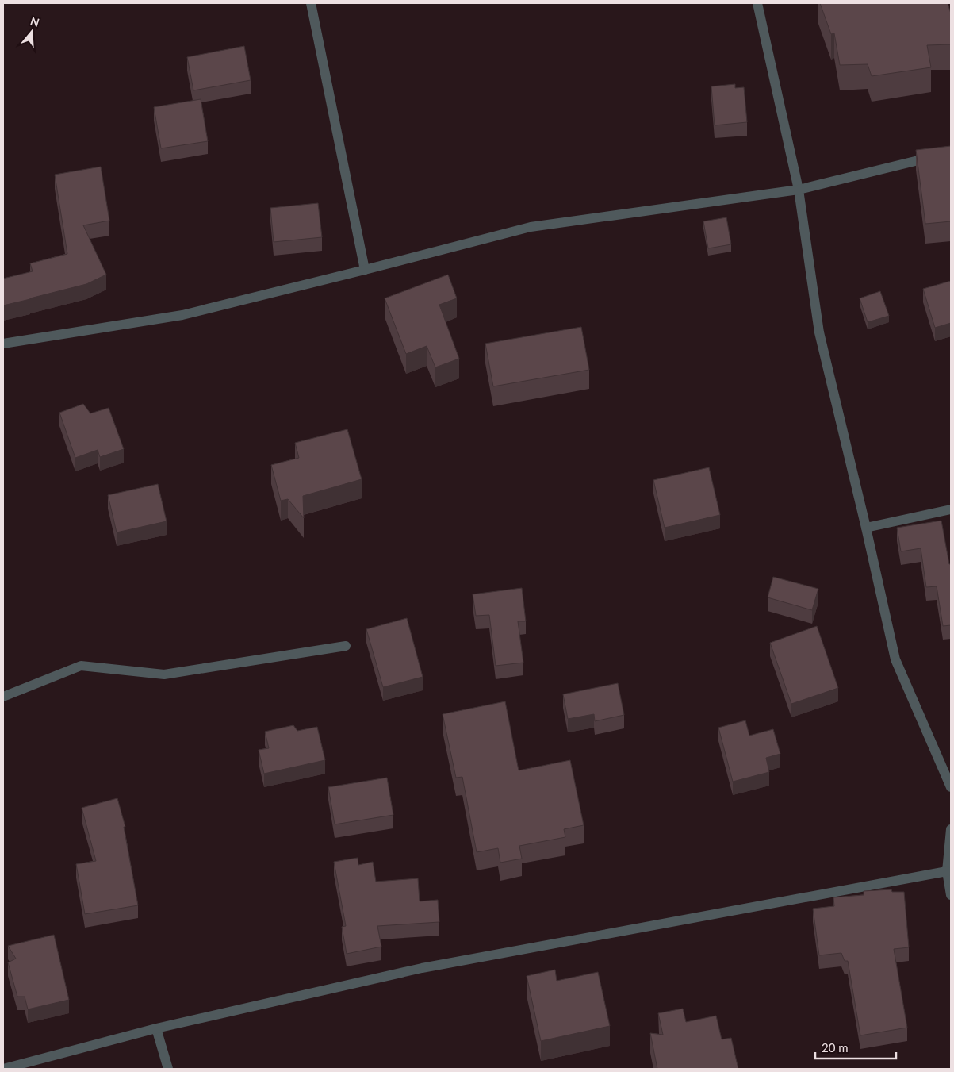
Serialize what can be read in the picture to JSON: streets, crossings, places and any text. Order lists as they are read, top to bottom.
{
  "scale_bar": "20 m",
  "north": "top"
}
